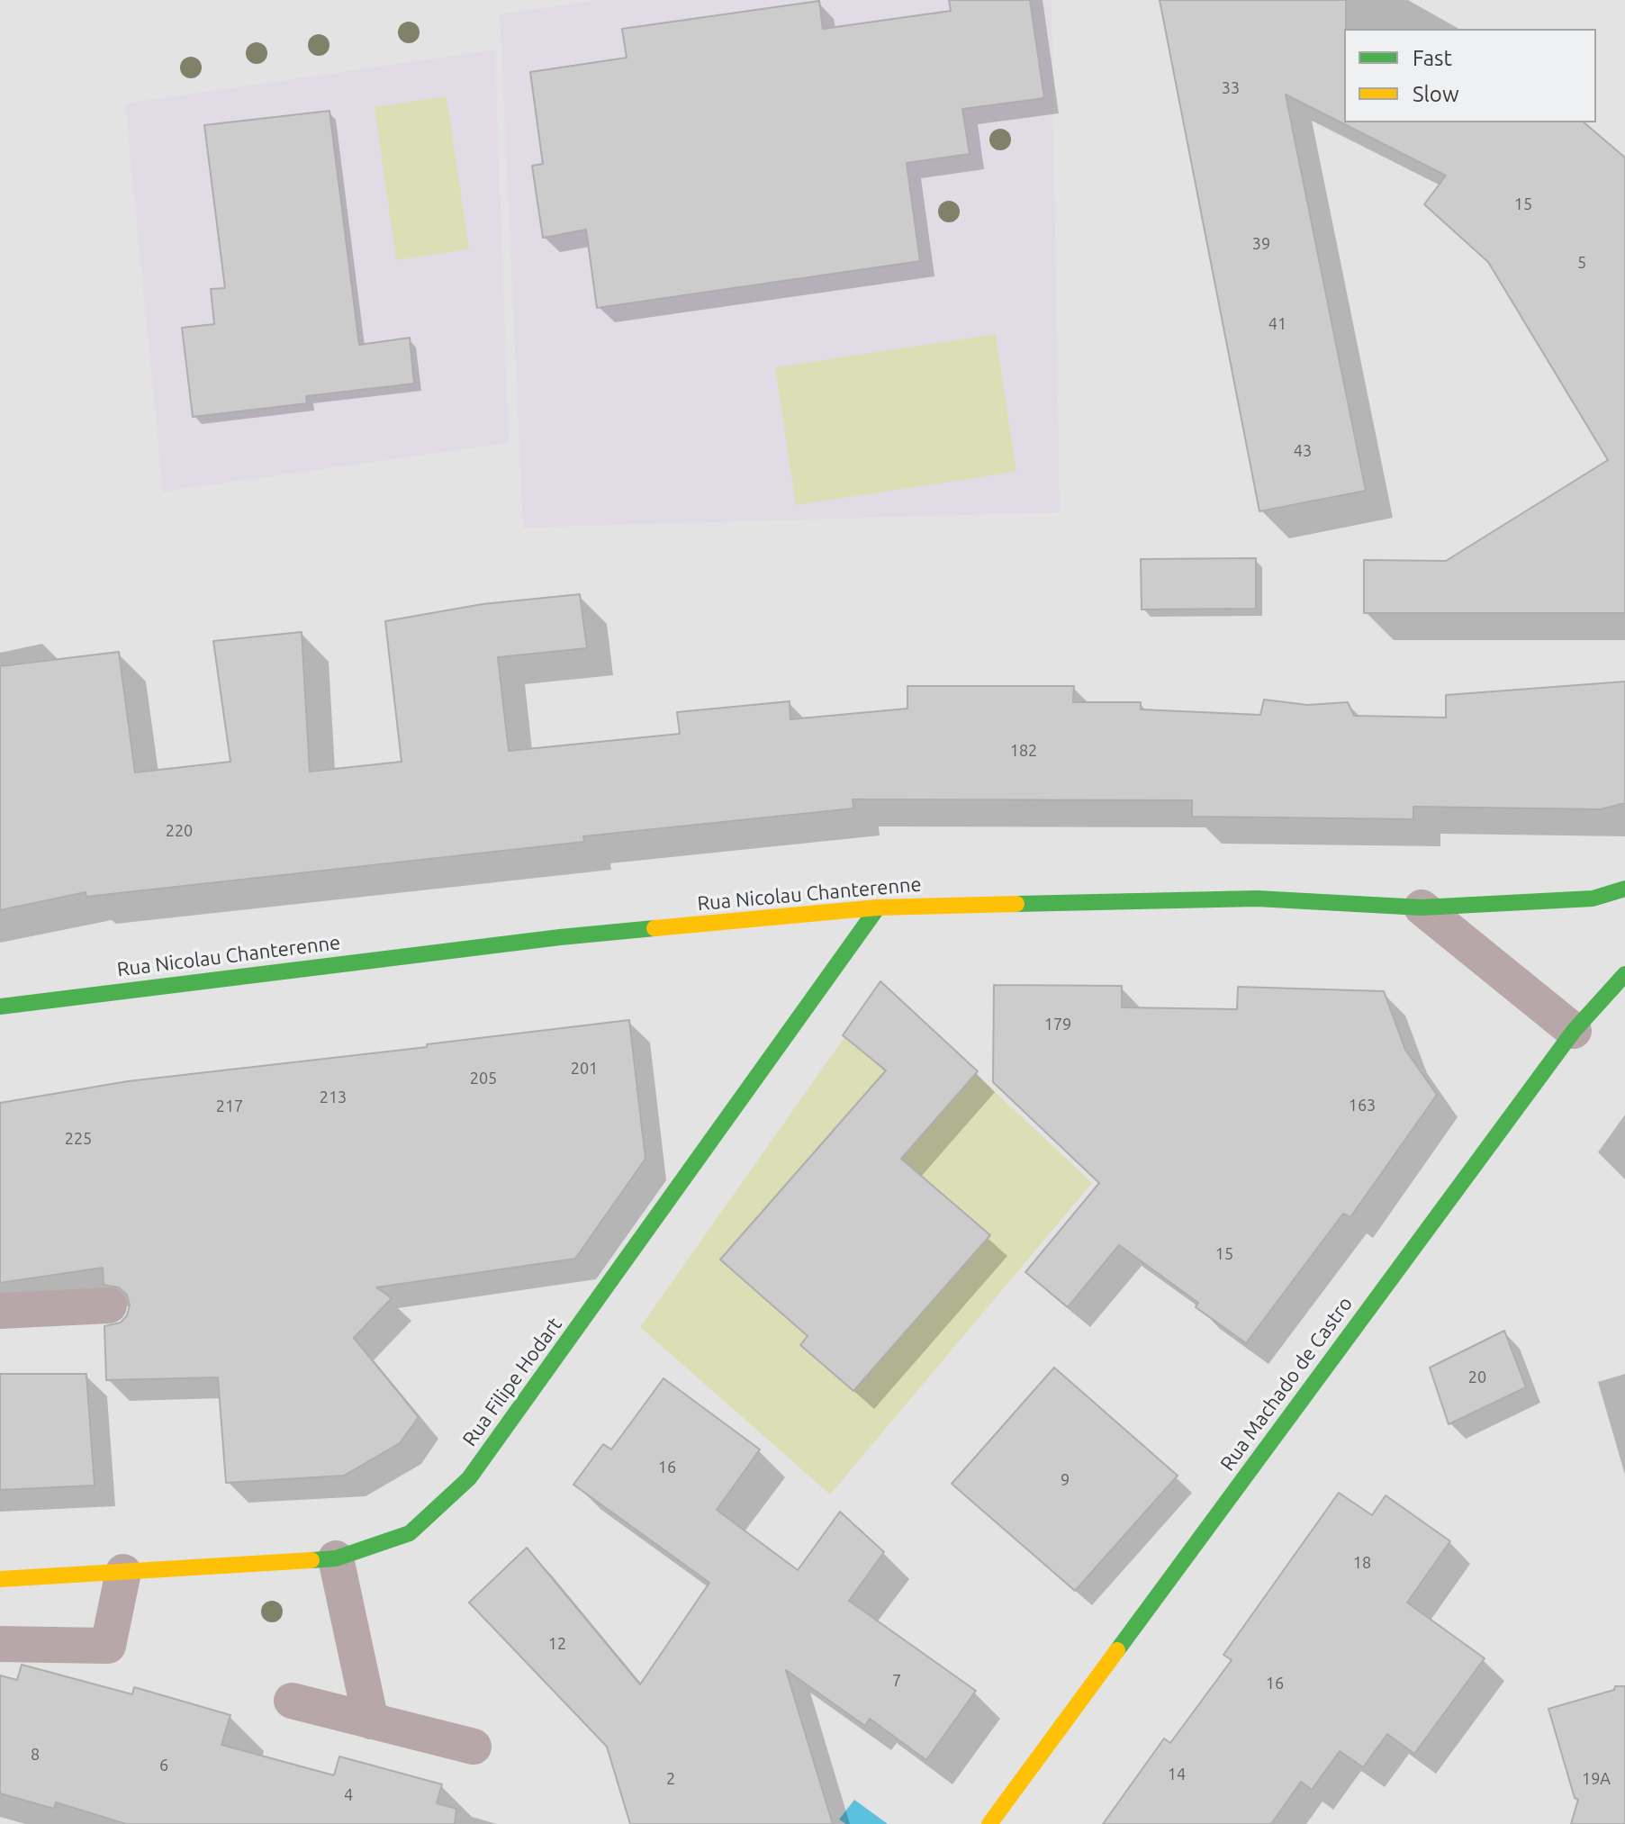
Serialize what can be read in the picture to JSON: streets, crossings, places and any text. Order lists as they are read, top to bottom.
{
  "streets": {
    "street": ["Rua Nicolau Chanterenne", "Rua Filipe Hodart", "Rua Machado de Castro"]
  },
  "crossings": [
    ["Rua Nicolau Chanterenne", "Rua Filipe Hodart"]
  ],
  "house_numbers": [
    "33",
    "15",
    "39",
    "5",
    "41",
    "43",
    "182",
    "220",
    "179",
    "201",
    "205",
    "213",
    "163",
    "217",
    "225",
    "15",
    "20",
    "16",
    "9",
    "18",
    "12",
    "7",
    "16",
    "8",
    "6",
    "14",
    "2",
    "19A",
    "4"
  ],
  "legend": ["Fast", "Slow"]
}
